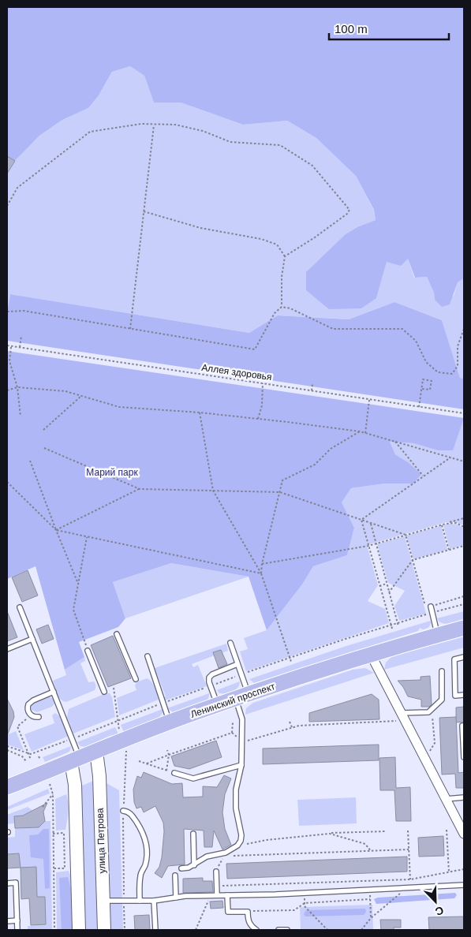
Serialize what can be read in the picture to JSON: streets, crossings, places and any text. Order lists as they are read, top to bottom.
{
  "streets": {
    "main road": ["Ленинский проспект", "улица Петрова"],
    "path": ["Аллея здоровья"]
  },
  "crossings": [
    ["Ленинский проспект", "улица Петрова"]
  ],
  "parks": ["Марий парк"],
  "scale_bar": "100 m",
  "north": "bottom right"
}
